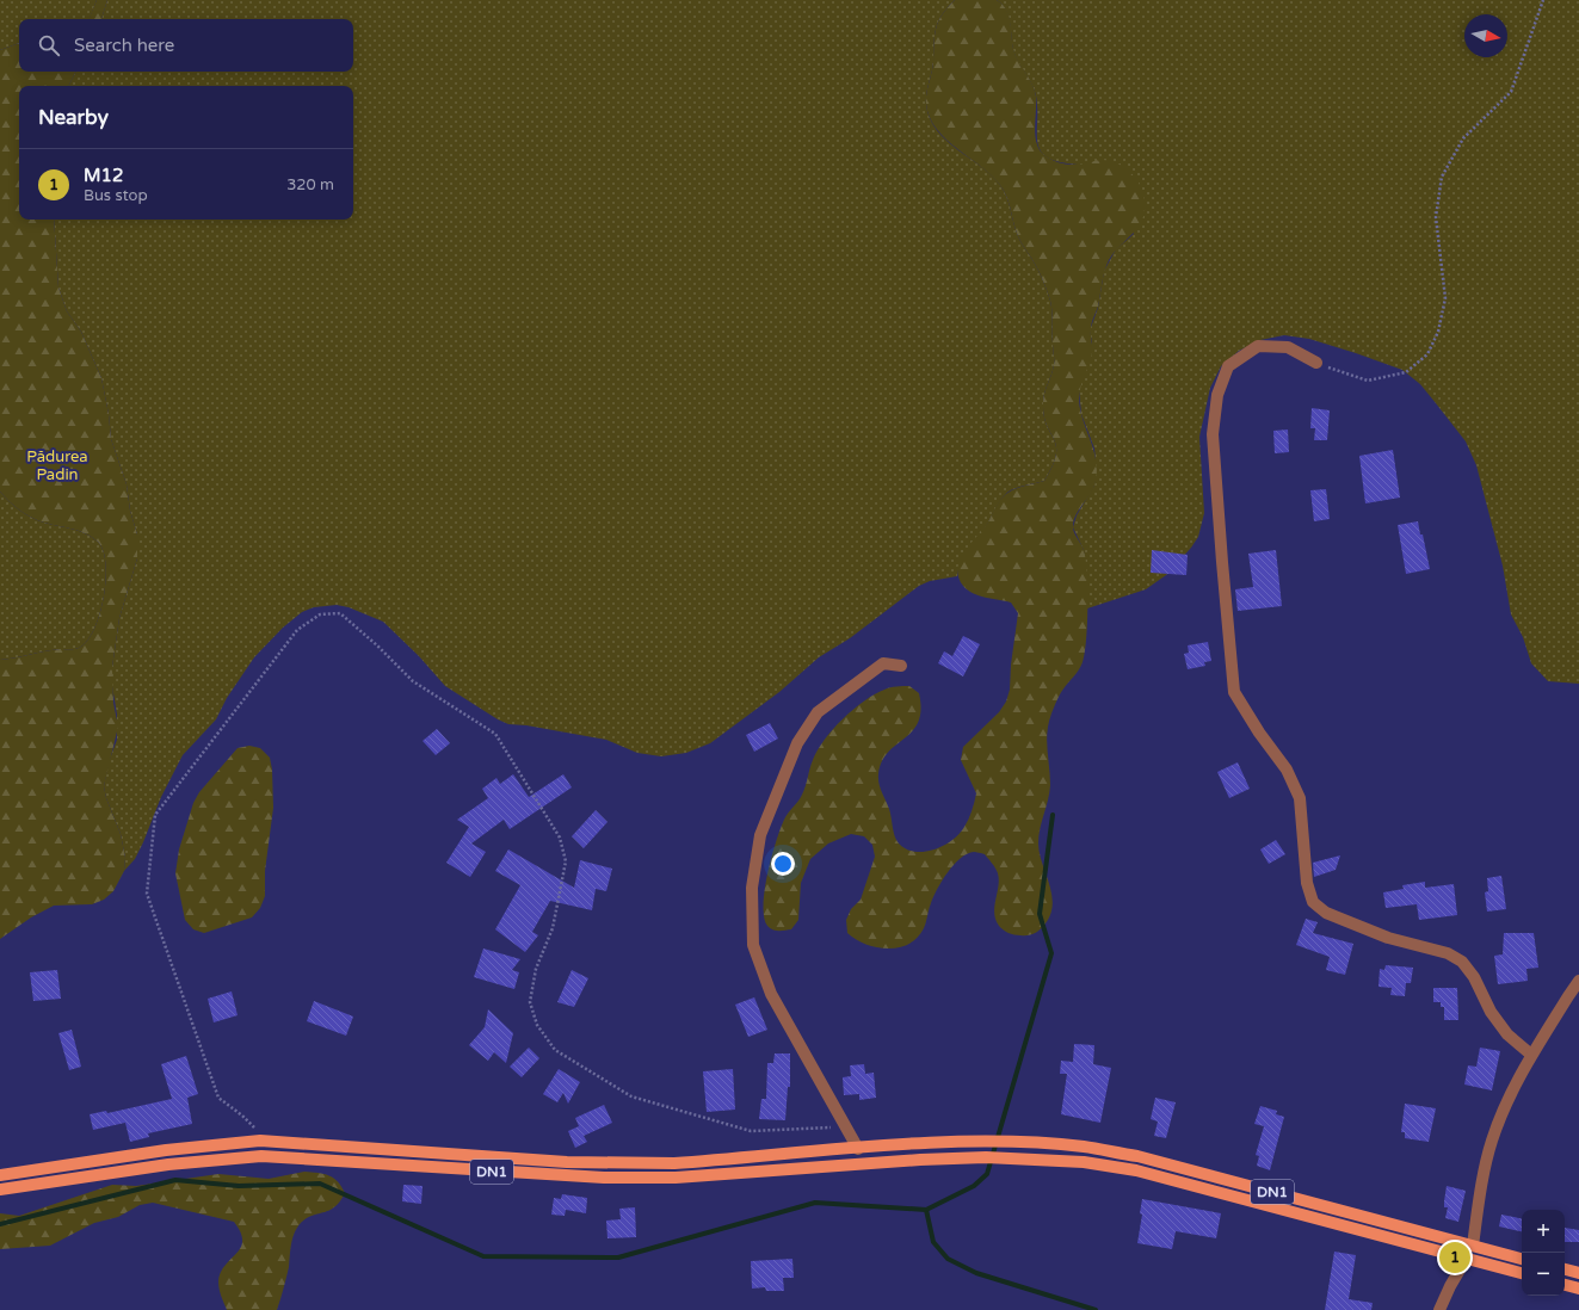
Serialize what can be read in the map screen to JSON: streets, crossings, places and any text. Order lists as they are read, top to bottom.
{
  "streets": {
    "main road": ["DN1"]
  },
  "parks": ["Pădurea Padin"],
  "north": "right",
  "page": {
    "search": "Search here",
    "heading": "Nearby",
    "list": [
      {
        "mark": "1",
        "name": "M12",
        "note": "Bus stop",
        "value": "320 m"
      }
    ],
    "map_buttons": ["+", "−"],
    "pins": "1"
  }
}
